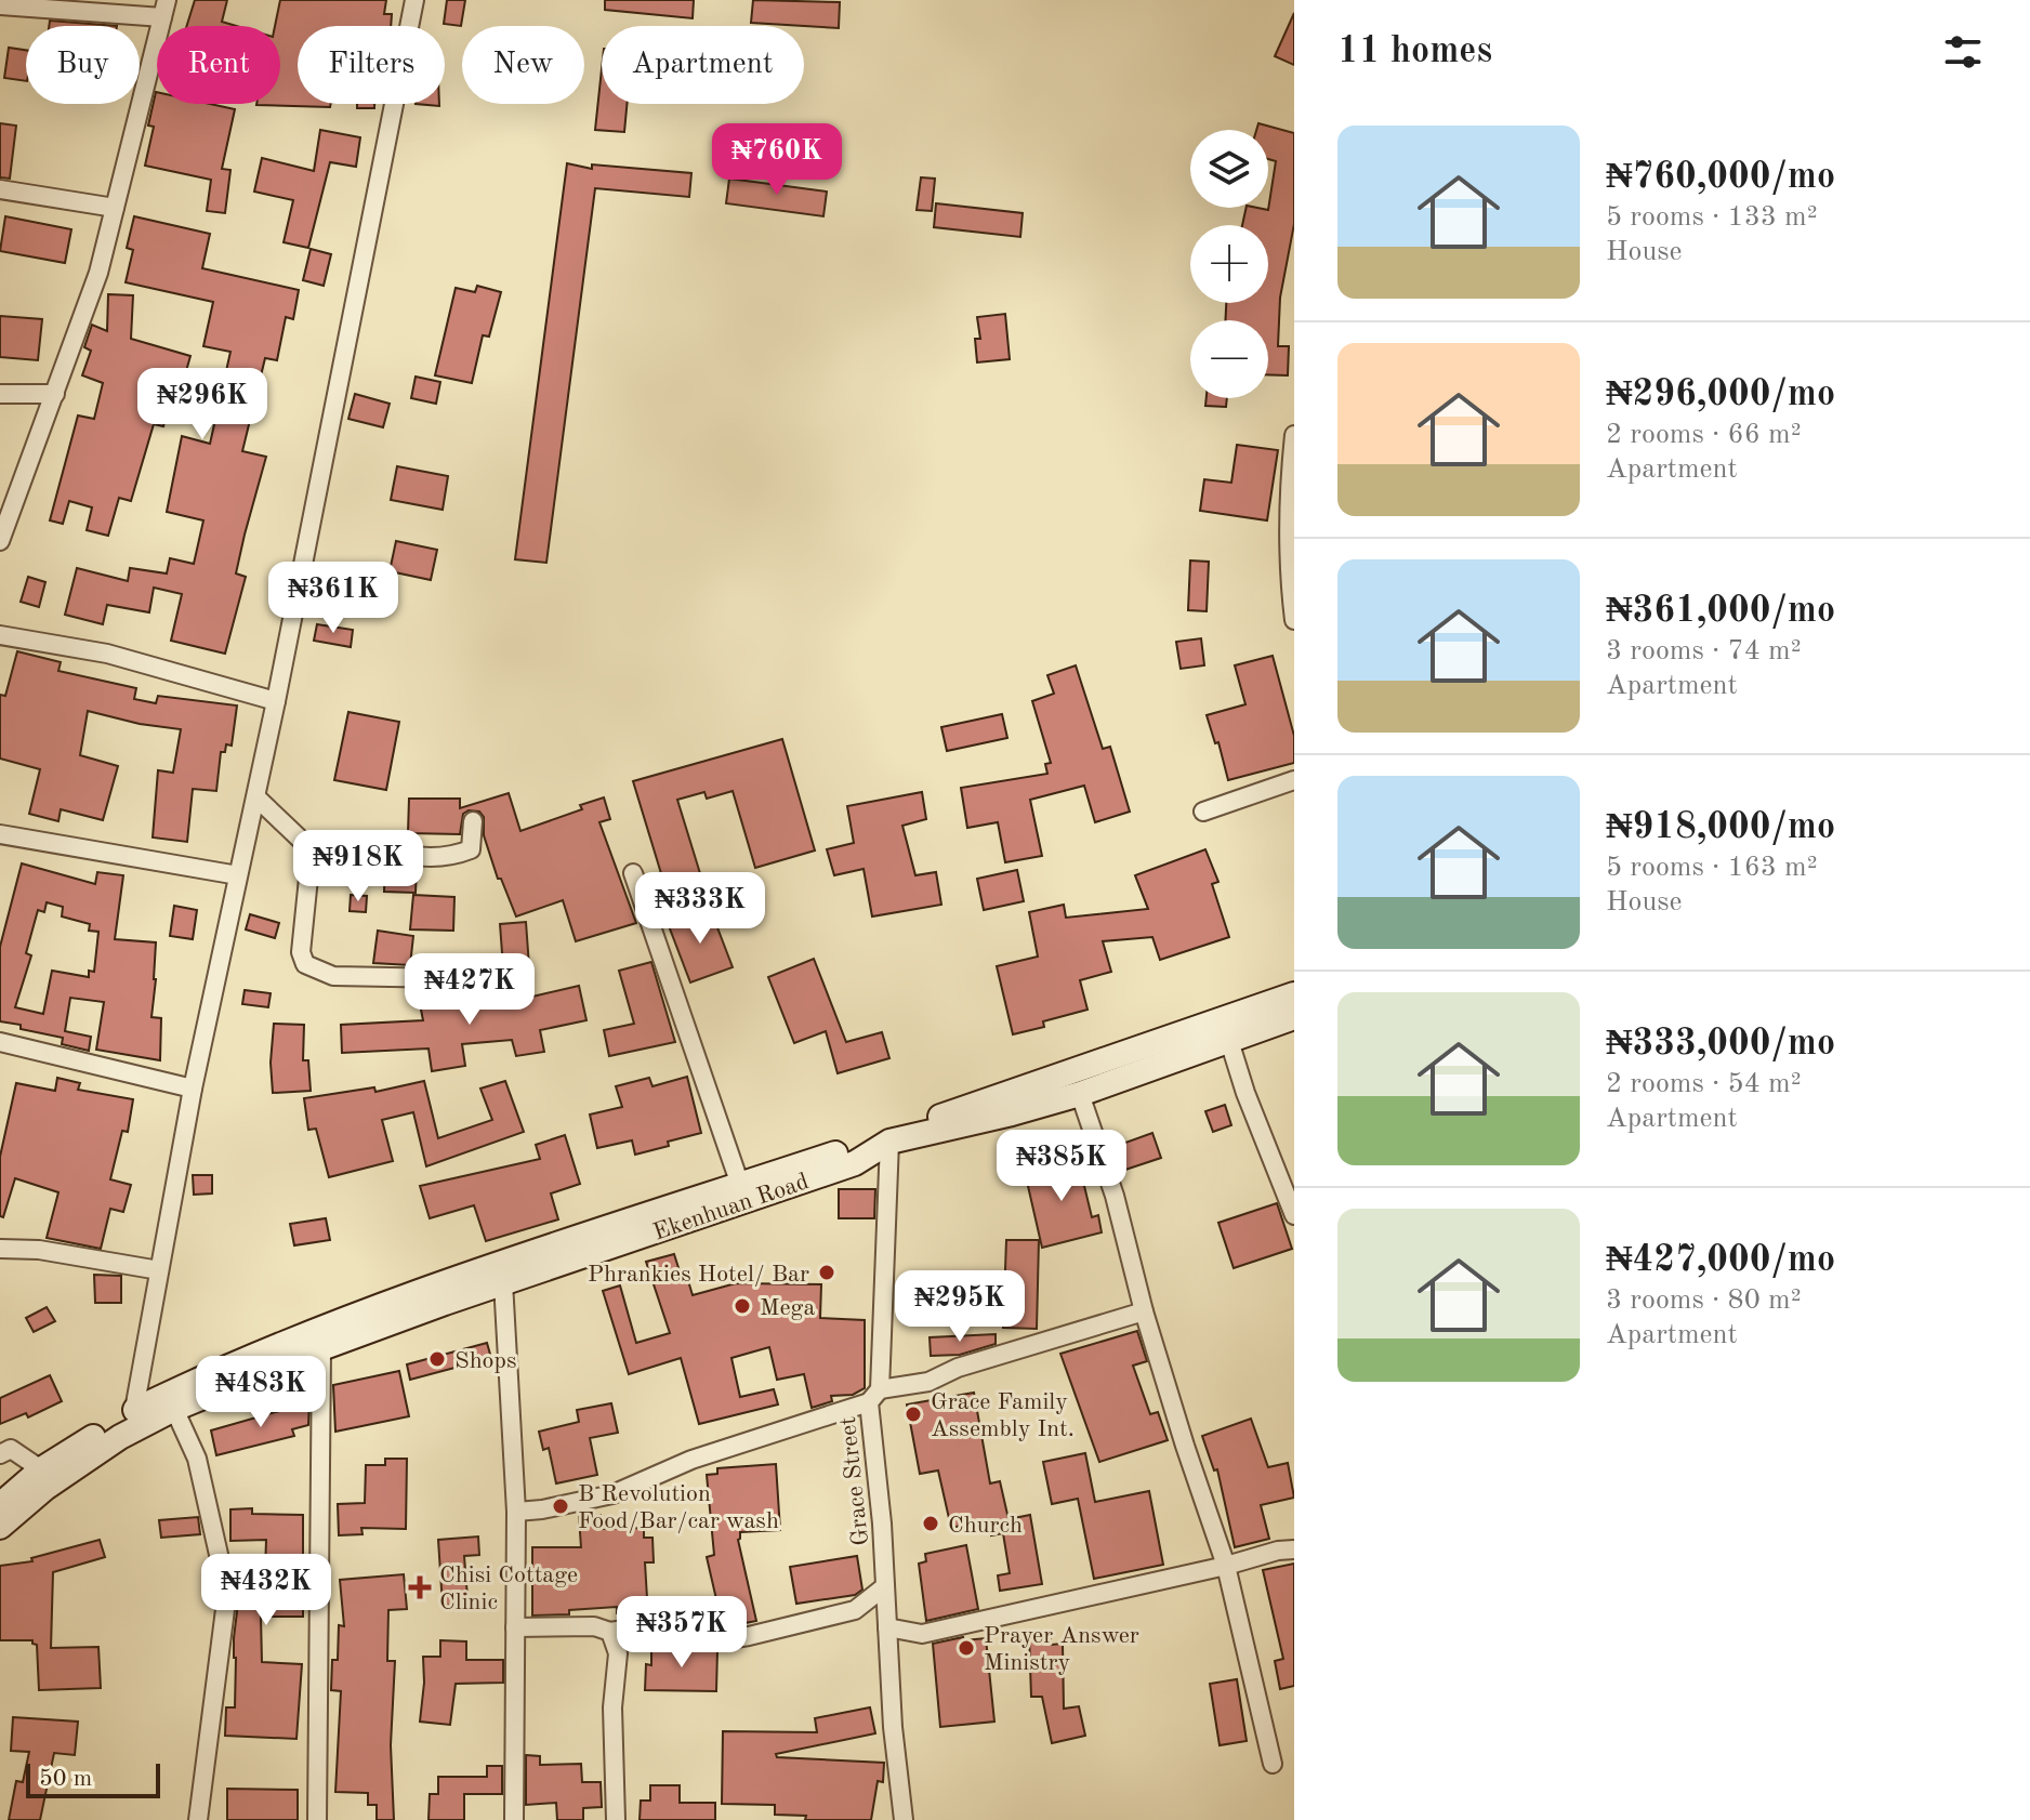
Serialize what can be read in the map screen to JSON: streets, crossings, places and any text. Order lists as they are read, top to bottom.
{
  "streets": {
    "main road": ["Ekenhuan Road"],
    "street": ["Grace Street"]
  },
  "crossings": [
    ["Ekenhuan Road", "Grace Street"]
  ],
  "places": {
    "other": [
      "Phrankies Hotel/ Bar",
      "Mega",
      "Shops",
      "Grace Family Assembly Int.",
      "B Revolution Food/Bar/car wash",
      "Church",
      "Prayer Answer Ministry"
    ],
    "health": ["Chisi Cottage Clinic"]
  },
  "scale_bar": "50 m",
  "page": {
    "heading": "11 homes",
    "chip": [
      "Buy",
      "Rent",
      "Filters",
      "New",
      "Apartment"
    ],
    "list": [
      {
        "name": "₦760,000/mo",
        "note": "5 rooms · 133 m² · House"
      },
      {
        "name": "₦296,000/mo",
        "note": "2 rooms · 66 m² · Apartment"
      },
      {
        "name": "₦361,000/mo",
        "note": "3 rooms · 74 m² · Apartment"
      },
      {
        "name": "₦918,000/mo",
        "note": "5 rooms · 163 m² · House"
      },
      {
        "name": "₦333,000/mo",
        "note": "2 rooms · 54 m² · Apartment"
      },
      {
        "name": "₦427,000/mo",
        "note": "3 rooms · 80 m² · Apartment"
      }
    ],
    "price": [
      "₦760K",
      "₦296K",
      "₦361K",
      "₦918K",
      "₦333K",
      "₦427K",
      "₦385K",
      "₦295K",
      "₦483K",
      "₦432K",
      "₦357K"
    ],
    "map_buttons": ["+", "−"],
    "scale": "50 m"
  }
}
